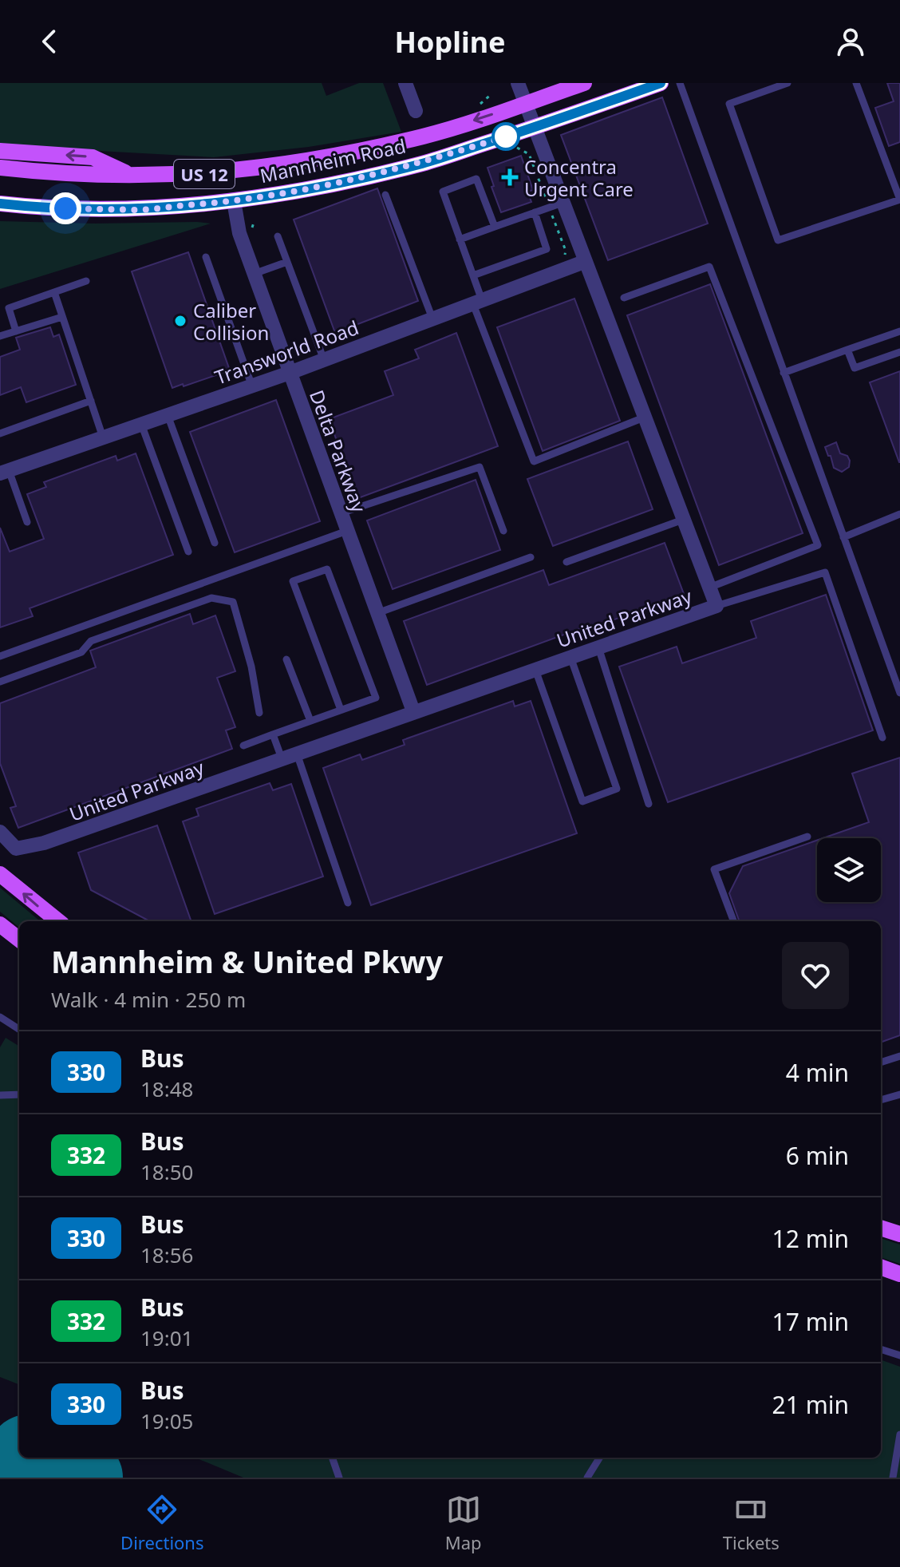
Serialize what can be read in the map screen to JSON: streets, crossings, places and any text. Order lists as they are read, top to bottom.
{
  "streets": {
    "main road": ["Mannheim Road", "US 12"],
    "street": ["Transworld Road", "Delta Parkway", "United Parkway"]
  },
  "crossings": [
    ["Mannheim Road", "Delta Parkway"],
    ["Mannheim Road", "United Parkway"],
    ["Transworld Road", "Delta Parkway"],
    ["Transworld Road", "United Parkway"],
    ["Delta Parkway", "United Parkway"]
  ],
  "places": {
    "health": ["Concentra Urgent Care"],
    "other": ["Caliber Collision"]
  },
  "lines": ["bus line 330"],
  "page": {
    "header": "Hopline",
    "heading": ["Mannheim & United Pkwy", "Walk · 4 min · 250 m"],
    "list": [
      {
        "mark": "330",
        "name": "Bus",
        "note": "18:48",
        "value": "4 min"
      },
      {
        "mark": "332",
        "name": "Bus",
        "note": "18:50",
        "value": "6 min"
      },
      {
        "mark": "330",
        "name": "Bus",
        "note": "18:56",
        "value": "12 min"
      },
      {
        "mark": "332",
        "name": "Bus",
        "note": "19:01",
        "value": "17 min"
      },
      {
        "mark": "330",
        "name": "Bus",
        "note": "19:05",
        "value": "21 min"
      }
    ],
    "tabs": ["Directions", "Map", "Tickets"]
  }
}
